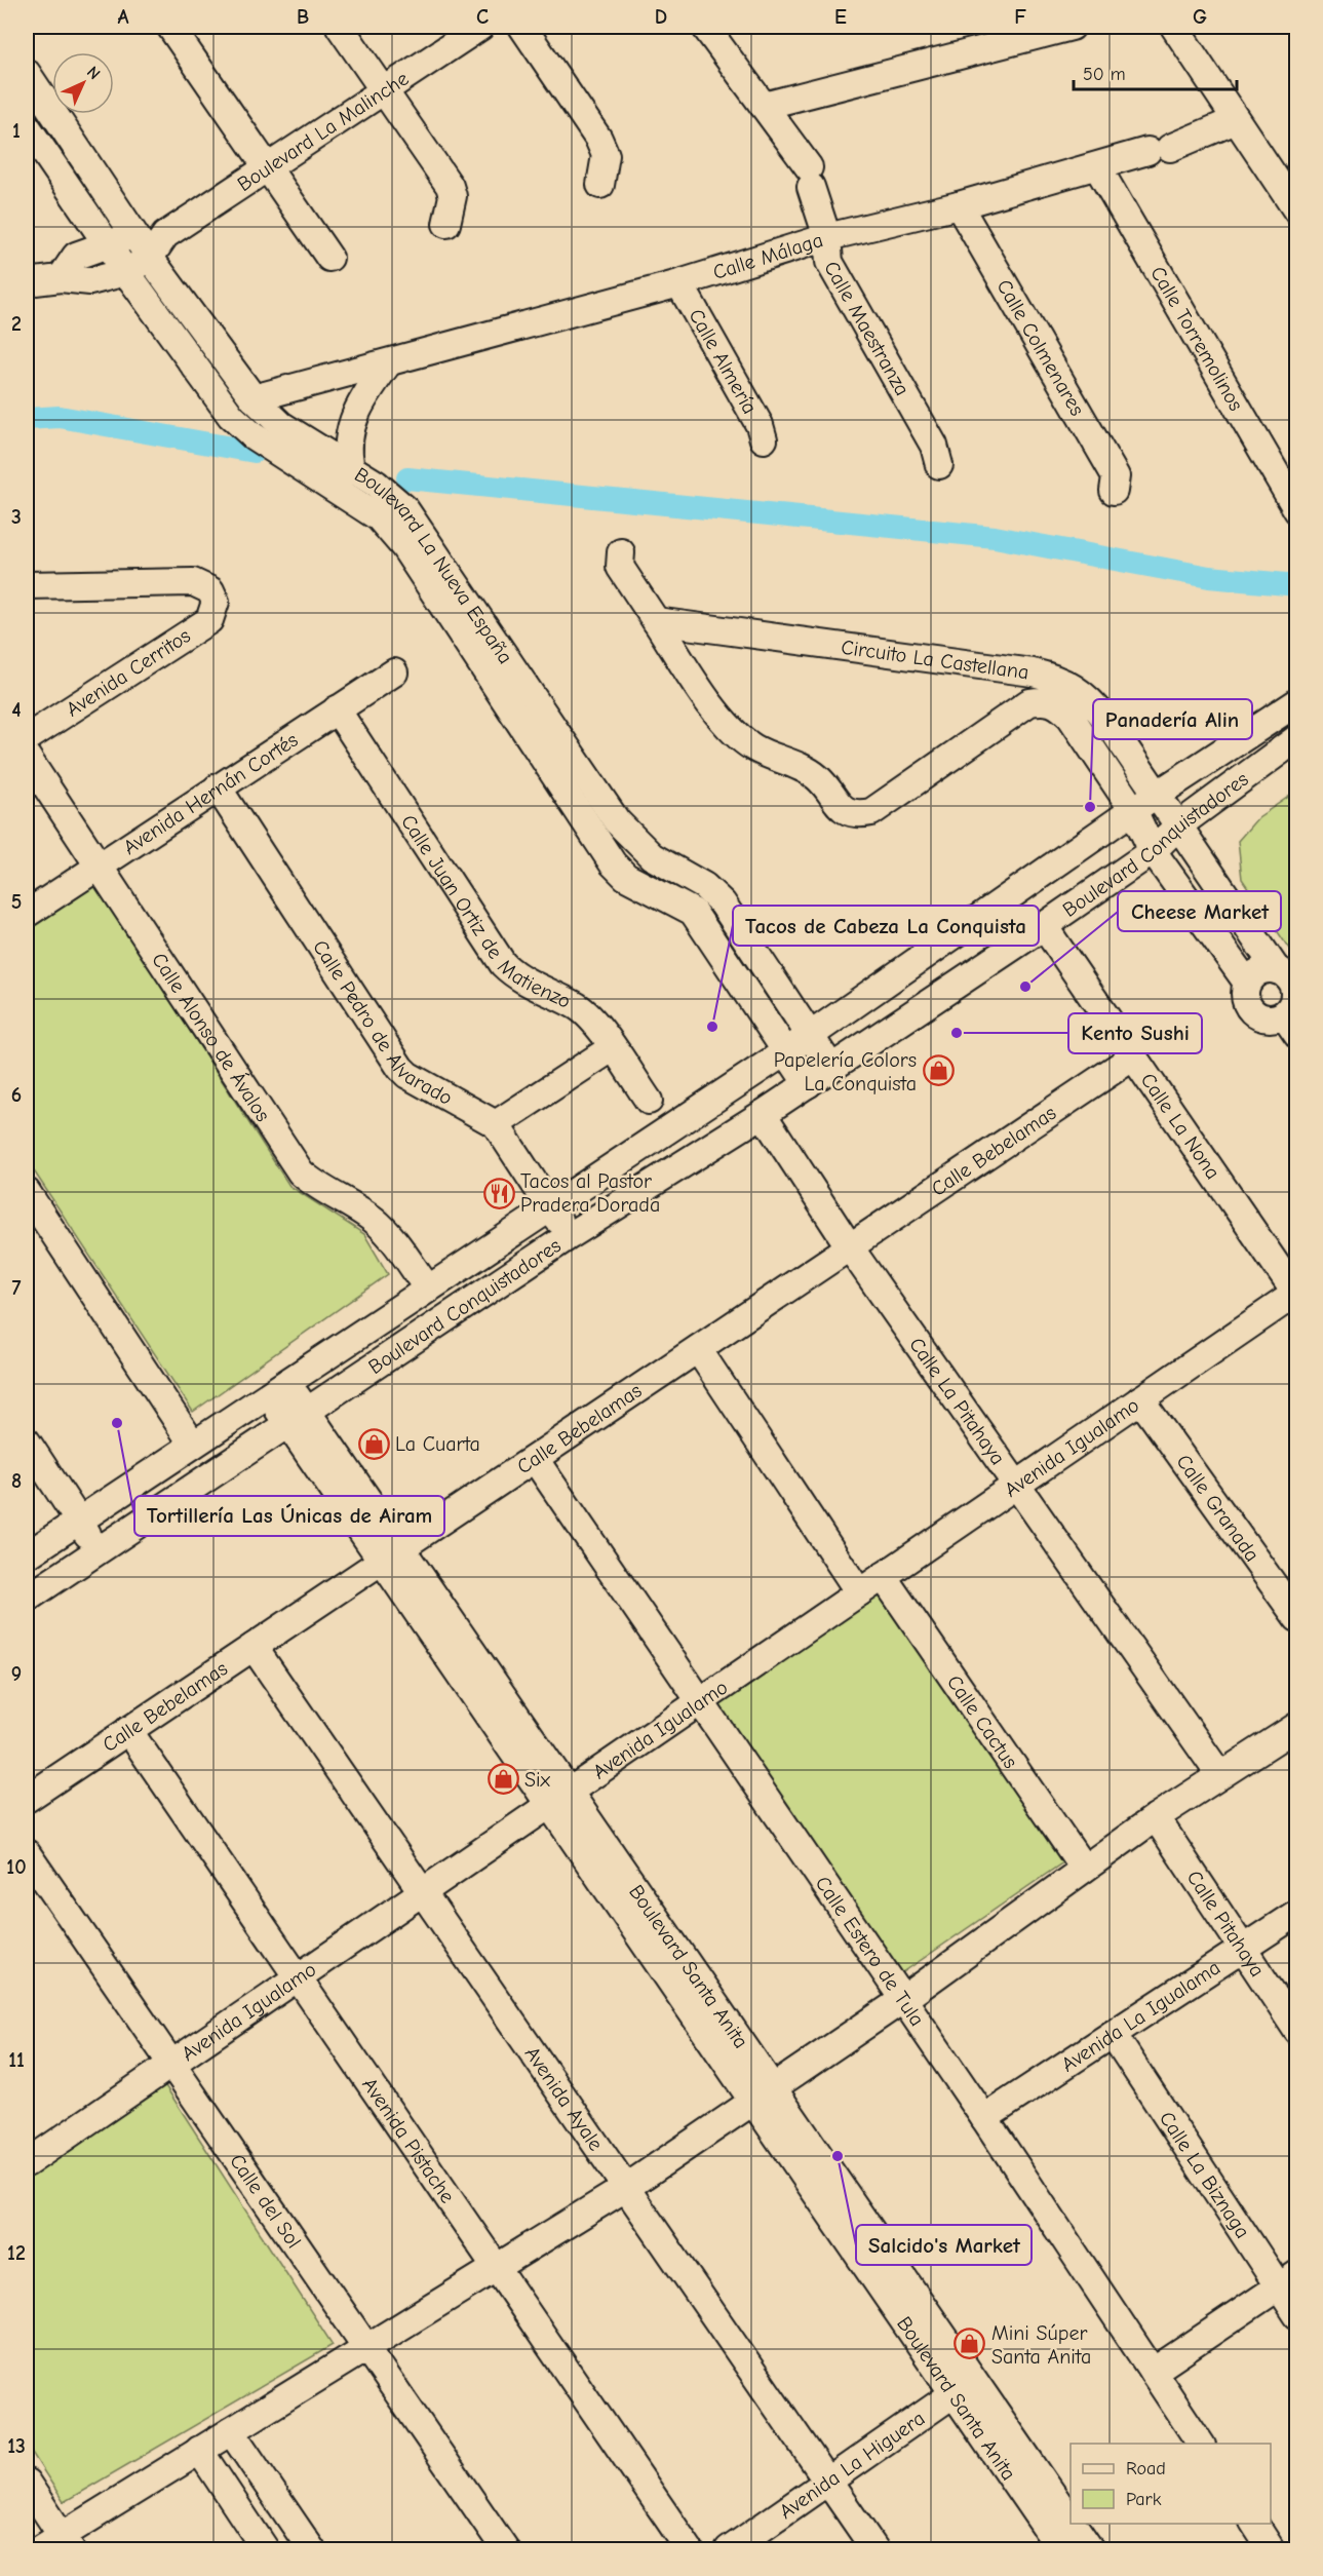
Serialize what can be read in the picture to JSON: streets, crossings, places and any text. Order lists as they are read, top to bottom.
{
  "streets": {
    "street": [
      "Boulevard La Malinche",
      "Calle Málaga",
      "Calle Maestranza",
      "Calle Torremolinos",
      "Calle Colmenares",
      "Calle Almería",
      "Boulevard La Nueva España",
      "Circuito La Castellana",
      "Avenida Cerritos",
      "Avenida Hernán Cortés",
      "Boulevard Conquistadores",
      "Calle Juan Ortiz de Matienzo",
      "Calle Pedro de Alvarado",
      "Calle Alonso de Ávalos",
      "Calle La Nona",
      "Calle Bebelamas",
      "Calle La Pitahaya",
      "Avenida Igualamo",
      "Calle Granada",
      "Calle Cactus",
      "Calle Pitahaya",
      "Calle Estero de Tula",
      "Boulevard Santa Anita",
      "Avenida La Igualama",
      "Avenida Ayale",
      "Avenida Pistache",
      "Calle La Biznaga",
      "Calle del Sol",
      "Avenida La Higuera"
    ]
  },
  "crossings": [
    ["Boulevard La Malinche", "Boulevard La Nueva España"],
    ["Calle Málaga", "Calle Maestranza"],
    ["Calle Málaga", "Calle Torremolinos"],
    ["Calle Málaga", "Calle Colmenares"],
    ["Calle Málaga", "Calle Almería"],
    ["Calle Málaga", "Boulevard La Nueva España"],
    ["Boulevard La Nueva España", "Boulevard Conquistadores"],
    ["Circuito La Castellana", "Boulevard Conquistadores"],
    ["Avenida Hernán Cortés", "Calle Juan Ortiz de Matienzo"],
    ["Avenida Hernán Cortés", "Calle Pedro de Alvarado"],
    ["Avenida Hernán Cortés", "Calle Alonso de Ávalos"],
    ["Boulevard Conquistadores", "Calle Pedro de Alvarado"],
    ["Boulevard Conquistadores", "Calle Alonso de Ávalos"],
    ["Boulevard Conquistadores", "Calle La Nona"],
    ["Boulevard Conquistadores", "Calle La Pitahaya"],
    ["Boulevard Conquistadores", "Boulevard Santa Anita"],
    ["Calle La Nona", "Calle Bebelamas"],
    ["Calle La Nona", "Avenida Igualamo"],
    ["Calle Bebelamas", "Calle La Pitahaya"],
    ["Calle Bebelamas", "Calle Estero de Tula"],
    ["Calle Bebelamas", "Boulevard Santa Anita"],
    ["Calle Bebelamas", "Avenida Ayale"],
    ["Calle Bebelamas", "Avenida Pistache"],
    ["Calle La Pitahaya", "Avenida Igualamo"],
    ["Avenida Igualamo", "Calle Granada"],
    ["Avenida Igualamo", "Calle Cactus"],
    ["Avenida Igualamo", "Calle Estero de Tula"],
    ["Avenida Igualamo", "Boulevard Santa Anita"],
    ["Avenida Igualamo", "Avenida Ayale"],
    ["Avenida Igualamo", "Avenida Pistache"],
    ["Avenida Igualamo", "Calle del Sol"],
    ["Calle Pitahaya", "Avenida La Igualama"],
    ["Calle Estero de Tula", "Avenida La Igualama"],
    ["Boulevard Santa Anita", "Avenida La Higuera"],
    ["Avenida La Igualama", "Calle La Biznaga"],
    ["Avenida Ayale", "Avenida La Higuera"]
  ],
  "places": {
    "other": [
      "Panadería Alin",
      "Cheese Market",
      "Tacos de Cabeza La Conquista",
      "Kento Sushi",
      "Tortillería Las Únicas de Airam",
      "Salcido's Market"
    ],
    "shop": [
      "Papelería Colors La Conquista",
      "La Cuarta",
      "Six",
      "Mini Súper Santa Anita"
    ],
    "restaurant": ["Tacos al Pastor Pradera Dorada"]
  },
  "legend": ["Road", "Park"],
  "scale_bar": "50 m",
  "north": "top right",
  "grid": {
    "columns": [
      "A",
      "B",
      "C",
      "D",
      "E",
      "F",
      "G"
    ],
    "rows": [
      "1",
      "2",
      "3",
      "4",
      "5",
      "6",
      "7",
      "8",
      "9",
      "10",
      "11",
      "12",
      "13"
    ]
  }
}
